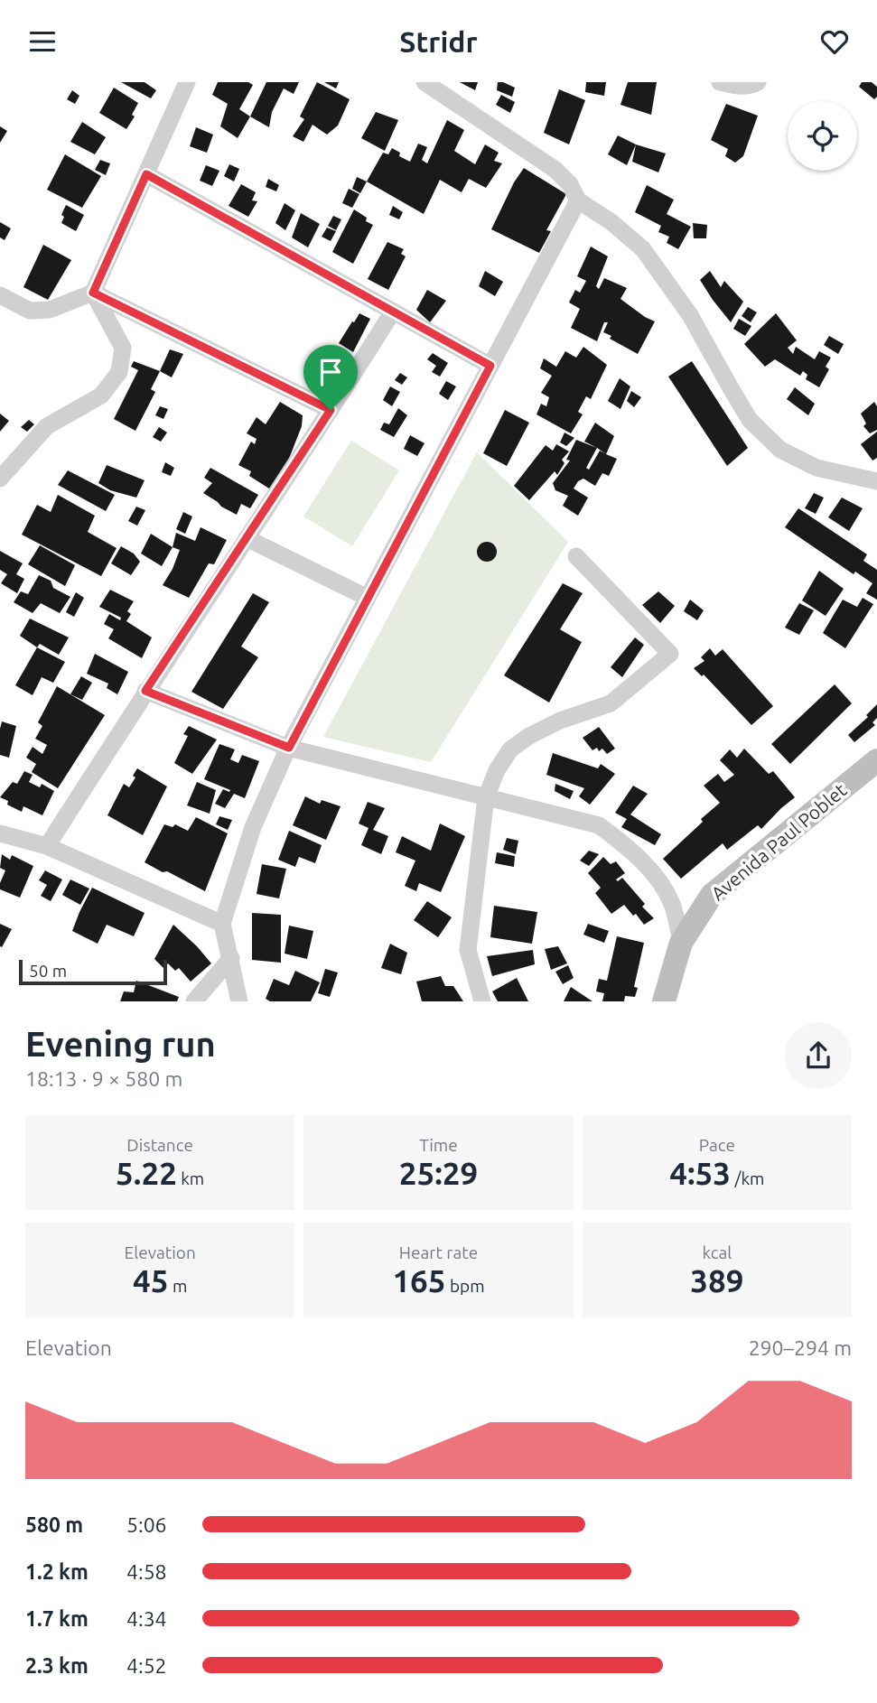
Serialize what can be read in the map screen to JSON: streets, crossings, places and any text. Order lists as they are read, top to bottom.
{
  "streets": {
    "main road": ["Avenida Paul Poblet"]
  },
  "scale_bar": "50 m",
  "page": {
    "header": "Stridr",
    "scale": "50 m",
    "heading": ["Evening run", "18:13 · 9 × 580 m"],
    "stats": [
      ["Distance", "5.22 km"],
      ["Time", "25:29"],
      ["Pace", "4:53 /km"],
      ["Elevation", "45 m"],
      ["Heart rate", "165 bpm"],
      ["kcal", "389"]
    ],
    "chart": ["Elevation", "290–294 m"],
    "list": [
      {
        "name": "580 m",
        "note": "5:06"
      },
      {
        "name": "1.2 km",
        "note": "4:58"
      },
      {
        "name": "1.7 km",
        "note": "4:34"
      },
      {
        "name": "2.3 km",
        "note": "4:52"
      }
    ]
  }
}
